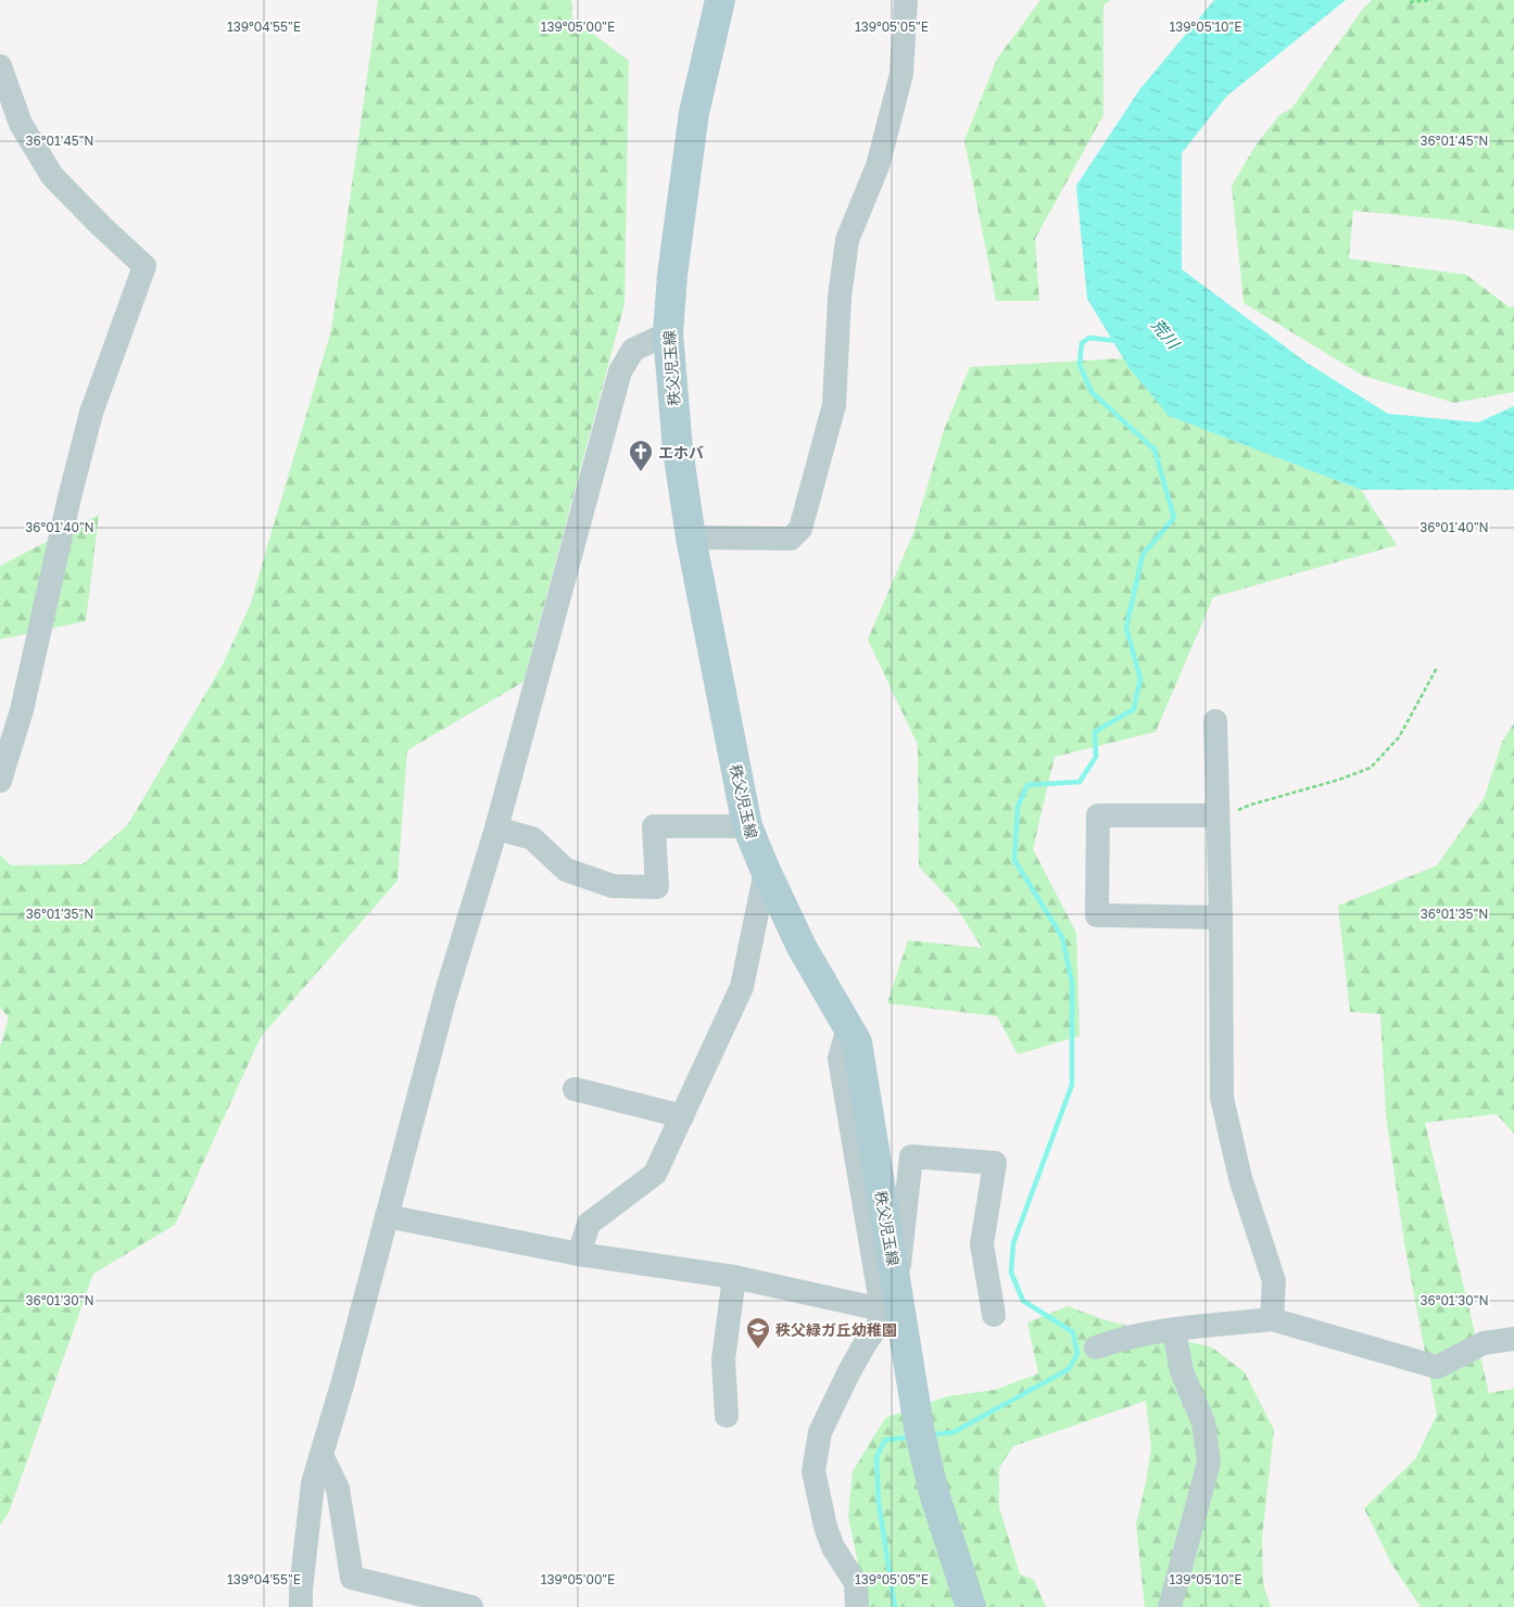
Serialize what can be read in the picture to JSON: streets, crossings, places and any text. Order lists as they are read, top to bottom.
{
  "streets": {
    "main road": ["秩父児玉線"]
  },
  "water": ["荒川"],
  "places": {
    "church": ["エホバ"],
    "school or university": ["秩父緑ガ丘幼稚園"]
  },
  "coordinates": [
    "139°04'55\"E",
    "139°05'00\"E",
    "139°05'05\"E",
    "139°05'10\"E",
    "36°01'45\"N",
    "36°01'40\"N",
    "36°01'35\"N",
    "36°01'30\"N"
  ]
}
